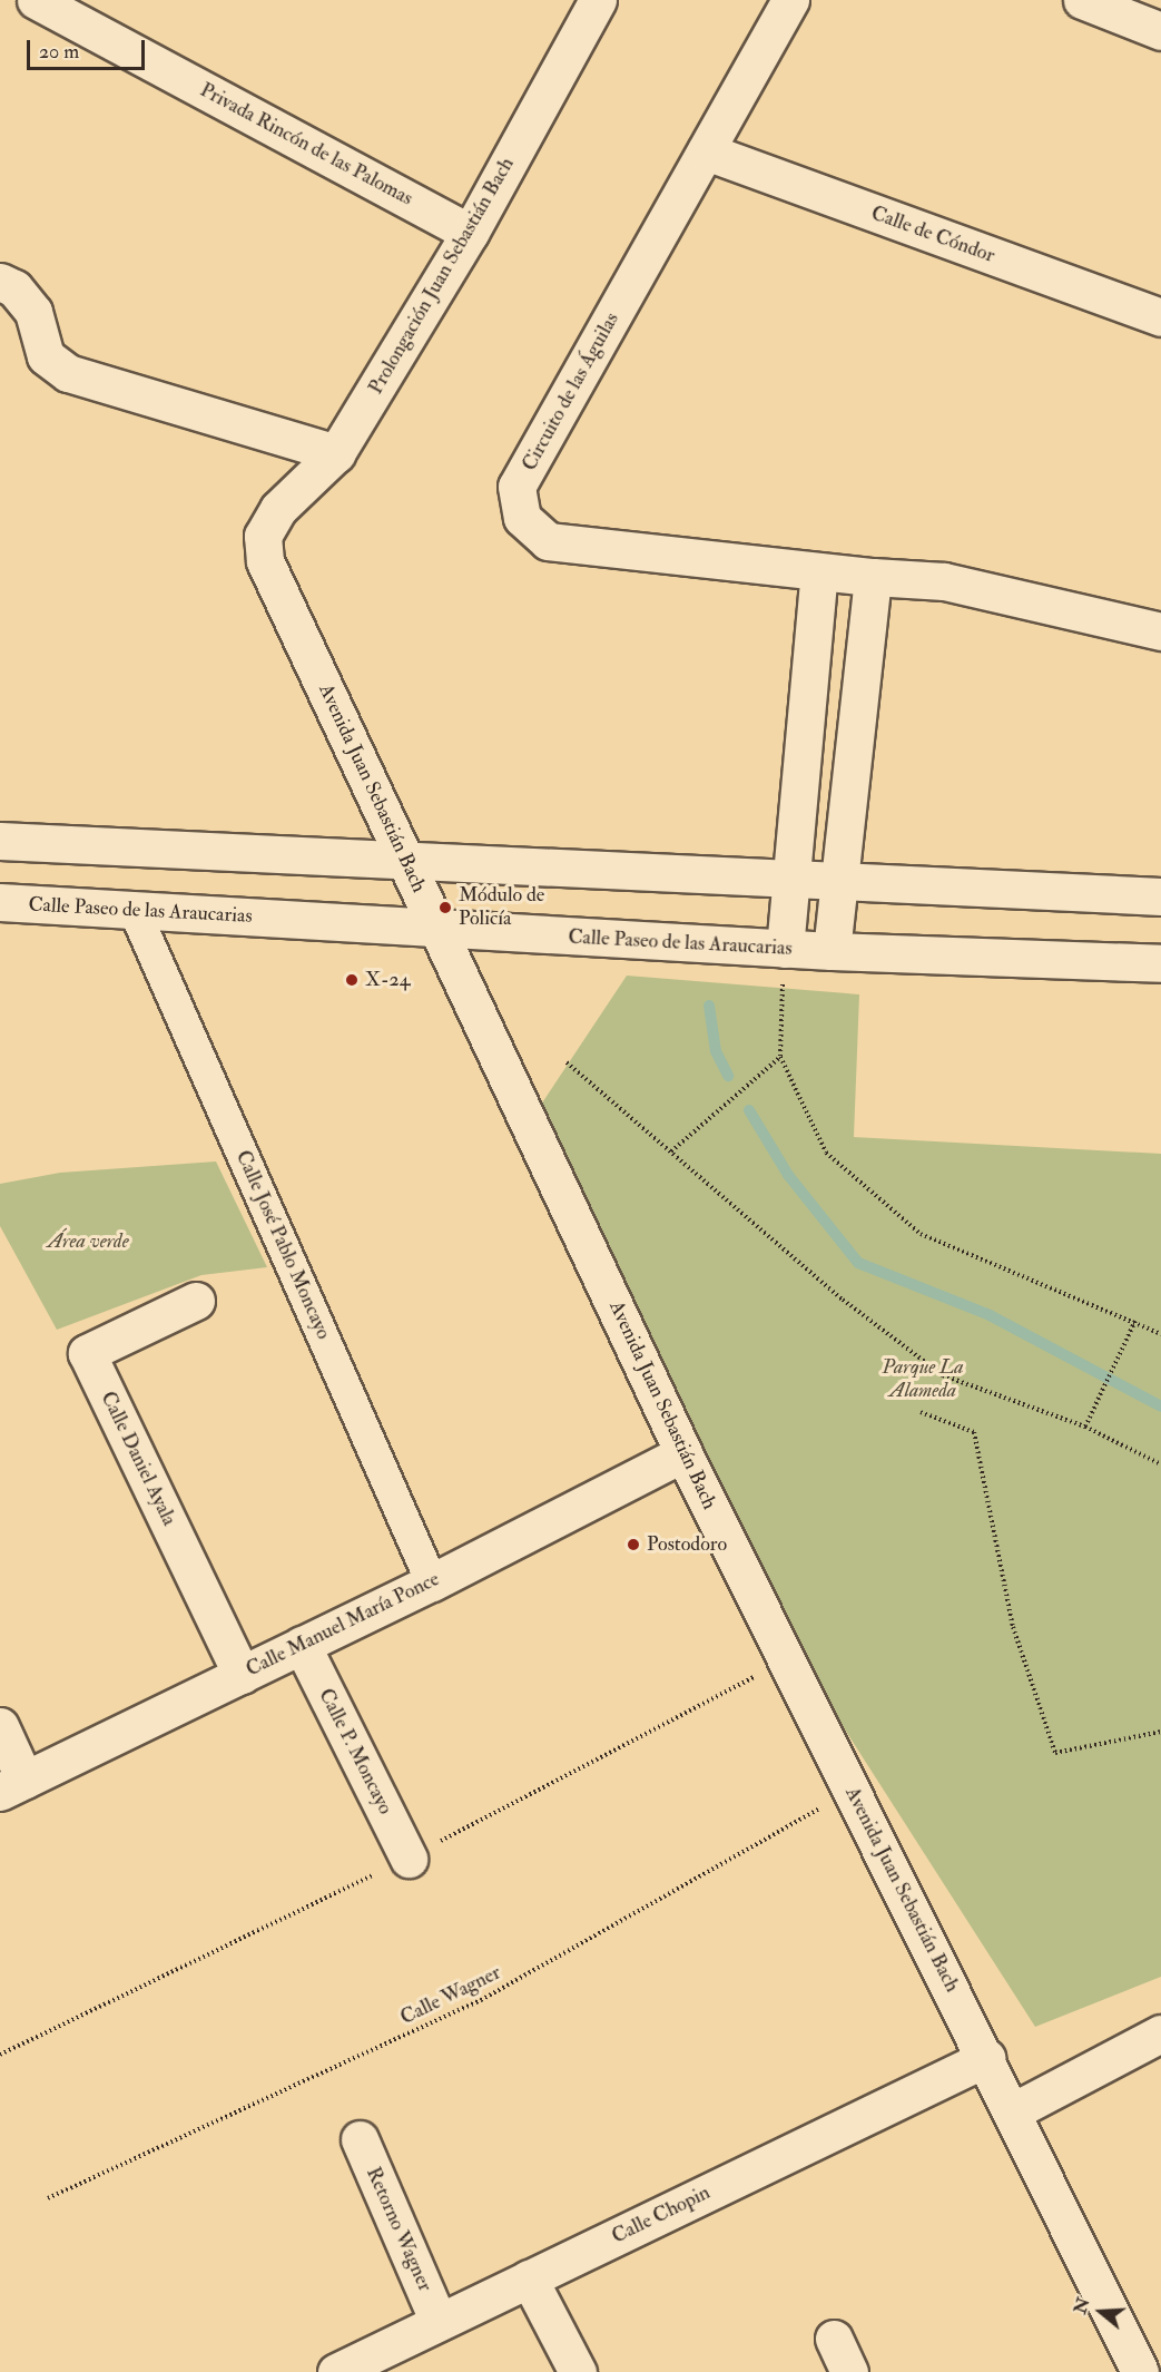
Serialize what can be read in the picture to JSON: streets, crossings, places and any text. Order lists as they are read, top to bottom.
{
  "streets": {
    "street": [
      "Privada Rincón de las Palomas",
      "Calle de Cóndor",
      "Prolongación Juan Sebastián Bach",
      "Circuito de las Águilas",
      "Avenida Juan Sebastián Bach",
      "Calle Paseo de las Araucarias",
      "Calle José Pablo Moncayo",
      "Calle Daniel Ayala",
      "Calle Manuel María Ponce",
      "Calle P. Moncayo",
      "Calle Chopin",
      "Retorno Wagner"
    ],
    "path": ["Calle Wagner"]
  },
  "crossings": [
    ["Privada Rincón de las Palomas", "Prolongación Juan Sebastián Bach"],
    ["Calle de Cóndor", "Circuito de las Águilas"],
    ["Prolongación Juan Sebastián Bach", "Avenida Juan Sebastián Bach"],
    ["Avenida Juan Sebastián Bach", "Calle Paseo de las Araucarias"],
    ["Avenida Juan Sebastián Bach", "Calle Manuel María Ponce"],
    ["Avenida Juan Sebastián Bach", "Calle Wagner"],
    ["Avenida Juan Sebastián Bach", "Calle Chopin"],
    ["Calle Paseo de las Araucarias", "Calle José Pablo Moncayo"],
    ["Calle José Pablo Moncayo", "Calle Manuel María Ponce"],
    ["Calle Daniel Ayala", "Calle Manuel María Ponce"],
    ["Calle Manuel María Ponce", "Calle P. Moncayo"],
    ["Calle Chopin", "Retorno Wagner"]
  ],
  "parks": ["Área verde", "Parque La Alameda"],
  "places": ["Módulo de Policía", "X-24", "Postodoro"],
  "scale_bar": "20 m",
  "north": "left"
}
